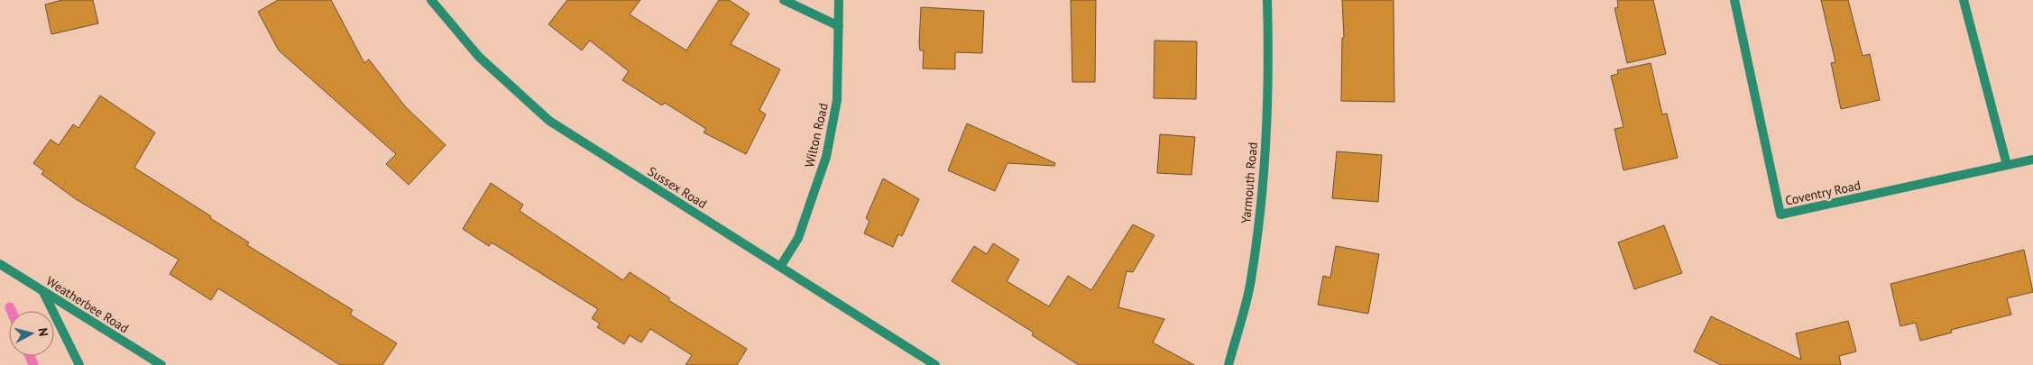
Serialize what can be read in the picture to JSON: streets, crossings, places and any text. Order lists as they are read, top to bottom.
{
  "streets": {
    "street": [
      "Wilton Road",
      "Yarmouth Road",
      "Sussex Road",
      "Coventry Road",
      "Weatherbee Road"
    ]
  },
  "crossings": [
    ["Wilton Road", "Sussex Road"]
  ],
  "north": "right"
}
